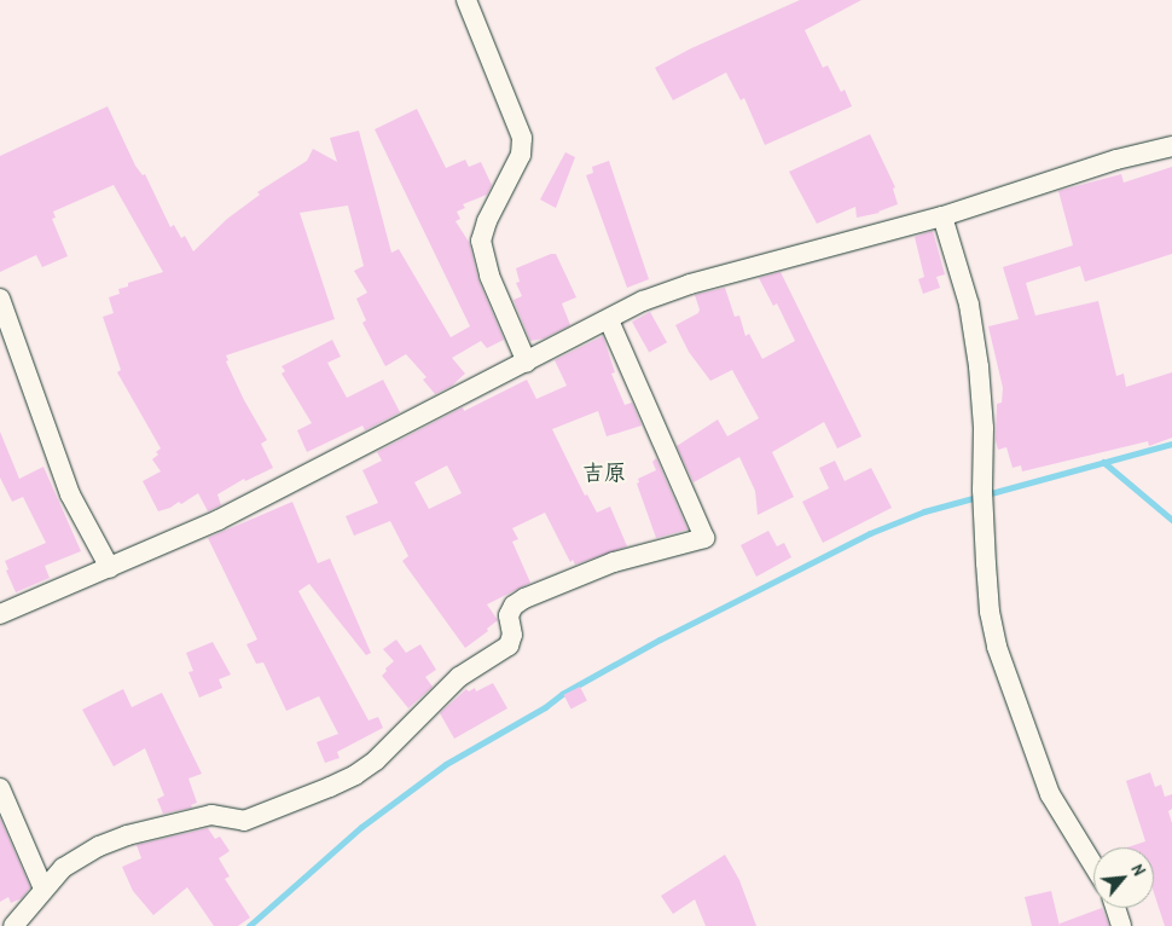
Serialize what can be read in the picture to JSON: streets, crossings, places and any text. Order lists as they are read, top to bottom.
{
  "districts": ["吉原"],
  "north": "top right"
}
